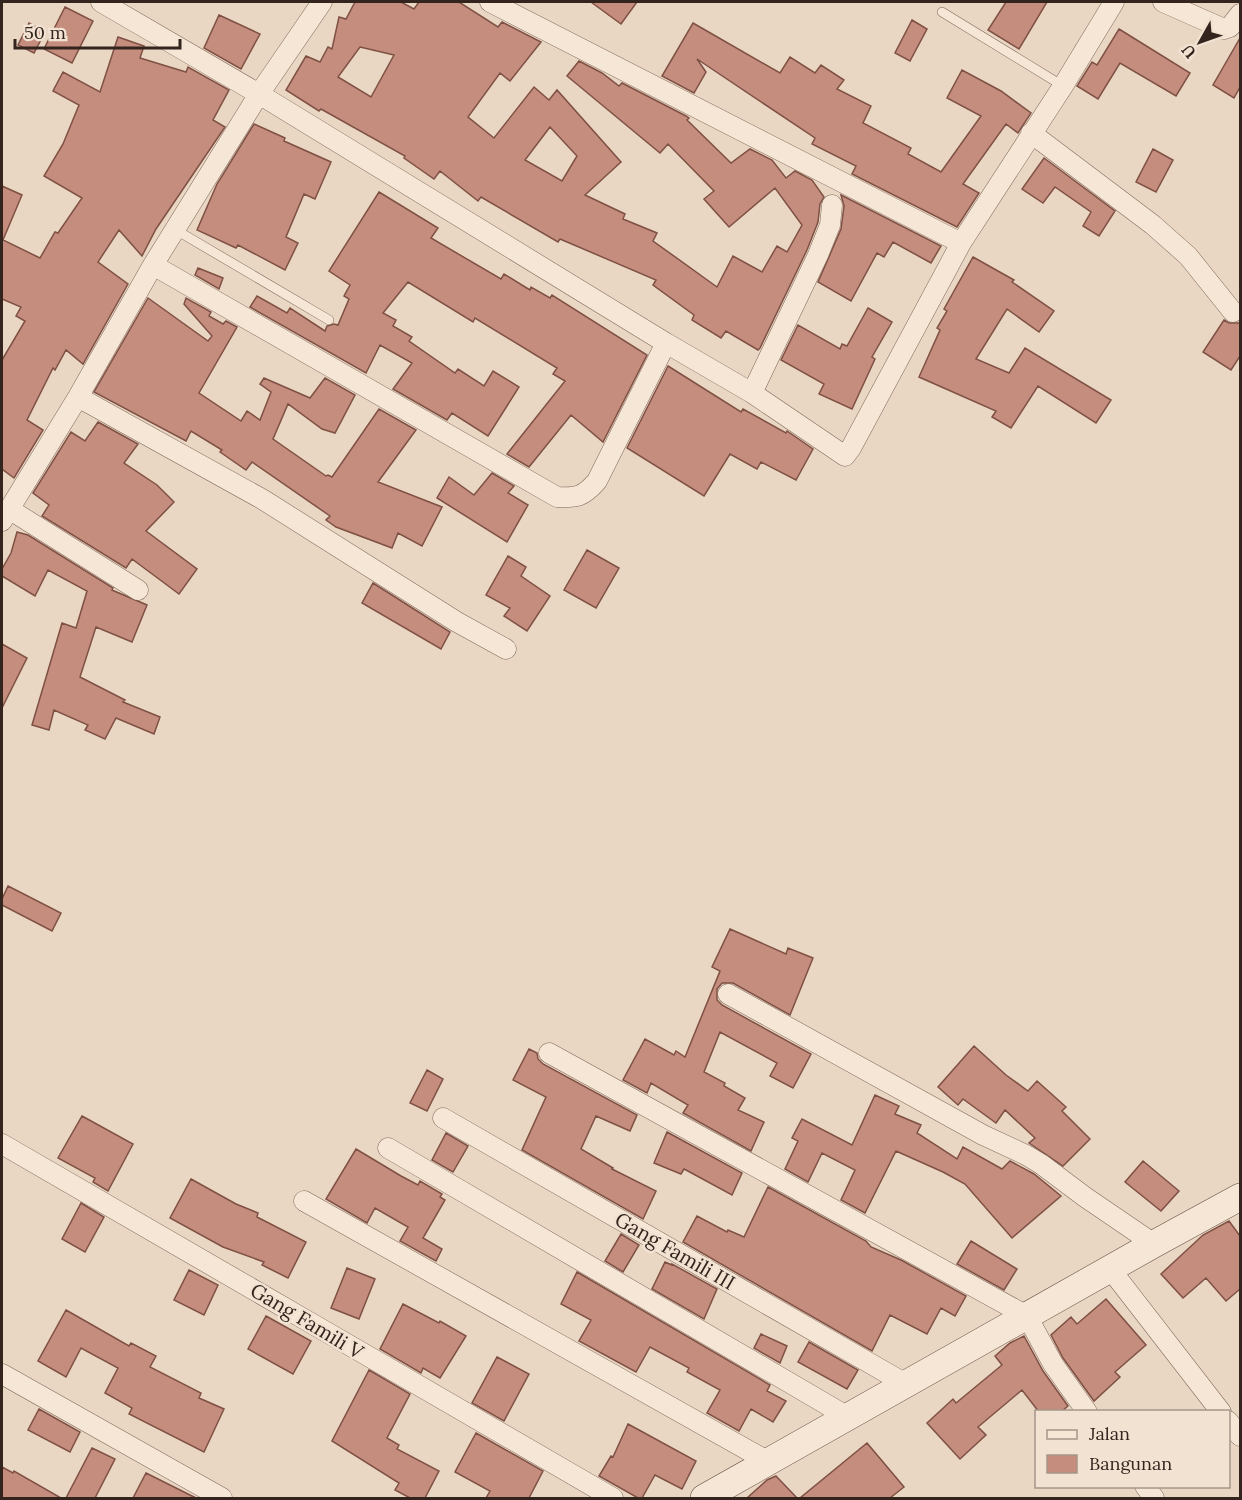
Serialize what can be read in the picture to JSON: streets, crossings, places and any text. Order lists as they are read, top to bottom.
{
  "streets": {
    "street": ["Gang Famili III", "Gang Famili V"]
  },
  "legend": ["Jalan", "Bangunan"],
  "scale_bar": "50 m",
  "north": "bottom left"
}
